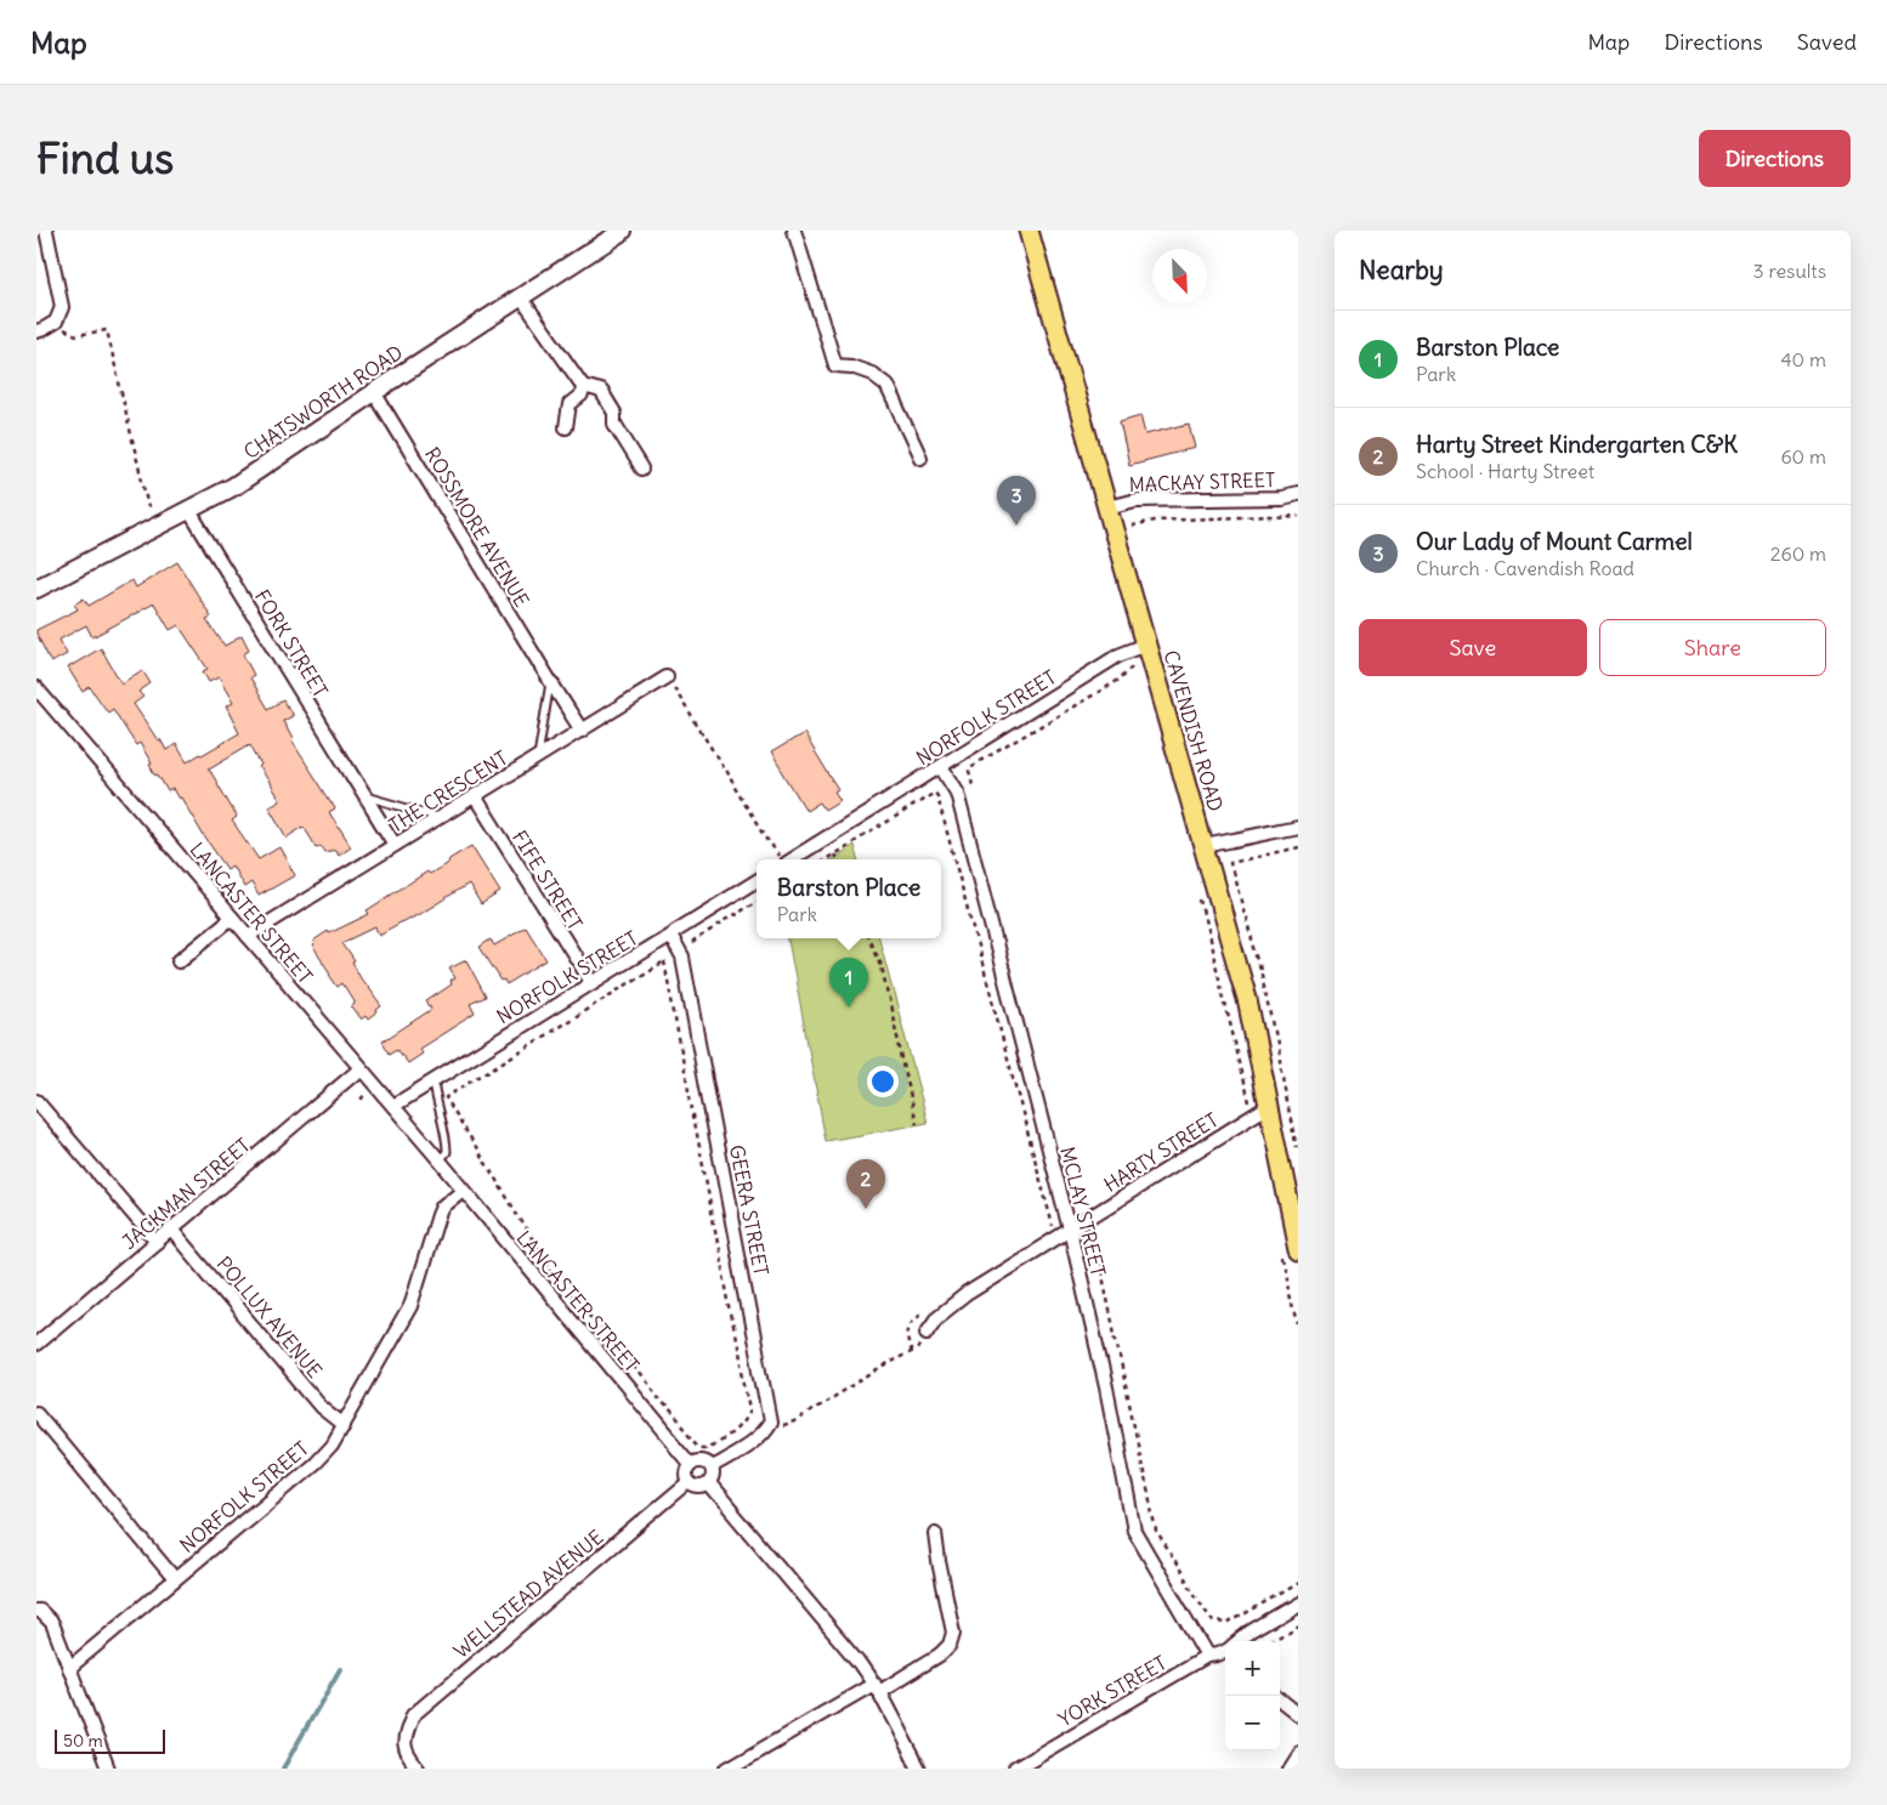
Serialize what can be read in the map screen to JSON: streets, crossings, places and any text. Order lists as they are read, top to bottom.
{
  "streets": {
    "main road": ["CHATSWORTH ROAD", "CAVENDISH ROAD"],
    "street": [
      "MACKAY STREET",
      "ROSSMORE AVENUE",
      "FORK STREET",
      "NORFOLK STREET",
      "THE CRESCENT",
      "FIFE STREET",
      "LANCASTER STREET",
      "HARTY STREET",
      "JACKMAN STREET",
      "GEERA STREET",
      "MCLAY STREET",
      "POLLUX AVENUE",
      "WELLSTEAD AVENUE",
      "YORK STREET"
    ]
  },
  "crossings": [
    ["CHATSWORTH ROAD", "ROSSMORE AVENUE"],
    ["CHATSWORTH ROAD", "FORK STREET"],
    ["MACKAY STREET", "CAVENDISH ROAD"],
    ["ROSSMORE AVENUE", "THE CRESCENT"],
    ["FORK STREET", "THE CRESCENT"],
    ["NORFOLK STREET", "CAVENDISH ROAD"],
    ["NORFOLK STREET", "FIFE STREET"],
    ["NORFOLK STREET", "LANCASTER STREET"],
    ["NORFOLK STREET", "GEERA STREET"],
    ["NORFOLK STREET", "MCLAY STREET"],
    ["NORFOLK STREET", "POLLUX AVENUE"],
    ["CAVENDISH ROAD", "HARTY STREET"],
    ["THE CRESCENT", "FIFE STREET"],
    ["THE CRESCENT", "LANCASTER STREET"],
    ["LANCASTER STREET", "JACKMAN STREET"],
    ["LANCASTER STREET", "WELLSTEAD AVENUE"],
    ["HARTY STREET", "MCLAY STREET"],
    ["JACKMAN STREET", "POLLUX AVENUE"],
    ["MCLAY STREET", "YORK STREET"]
  ],
  "scale_bar": "50 m",
  "north": "bottom right",
  "page": {
    "header": "Map",
    "nav": ["Map", "Directions", "Saved"],
    "buttons": [
      "Directions",
      ["Save", "Share"]
    ],
    "title": "Find us",
    "heading": ["Nearby", "3 results"],
    "list": [
      {
        "mark": "1",
        "name": "Barston Place",
        "note": "Park",
        "value": "40 m"
      },
      {
        "mark": "2",
        "name": "Harty Street Kindergarten C&K",
        "note": "School · Harty Street",
        "value": "60 m"
      },
      {
        "mark": "3",
        "name": "Our Lady of Mount Carmel",
        "note": "Church · Cavendish Road",
        "value": "260 m"
      }
    ],
    "pins": ["3", "1", "2"],
    "popup": ["Barston Place", "Park"],
    "map_buttons": ["+", "−"],
    "scale": "50 m"
  }
}
